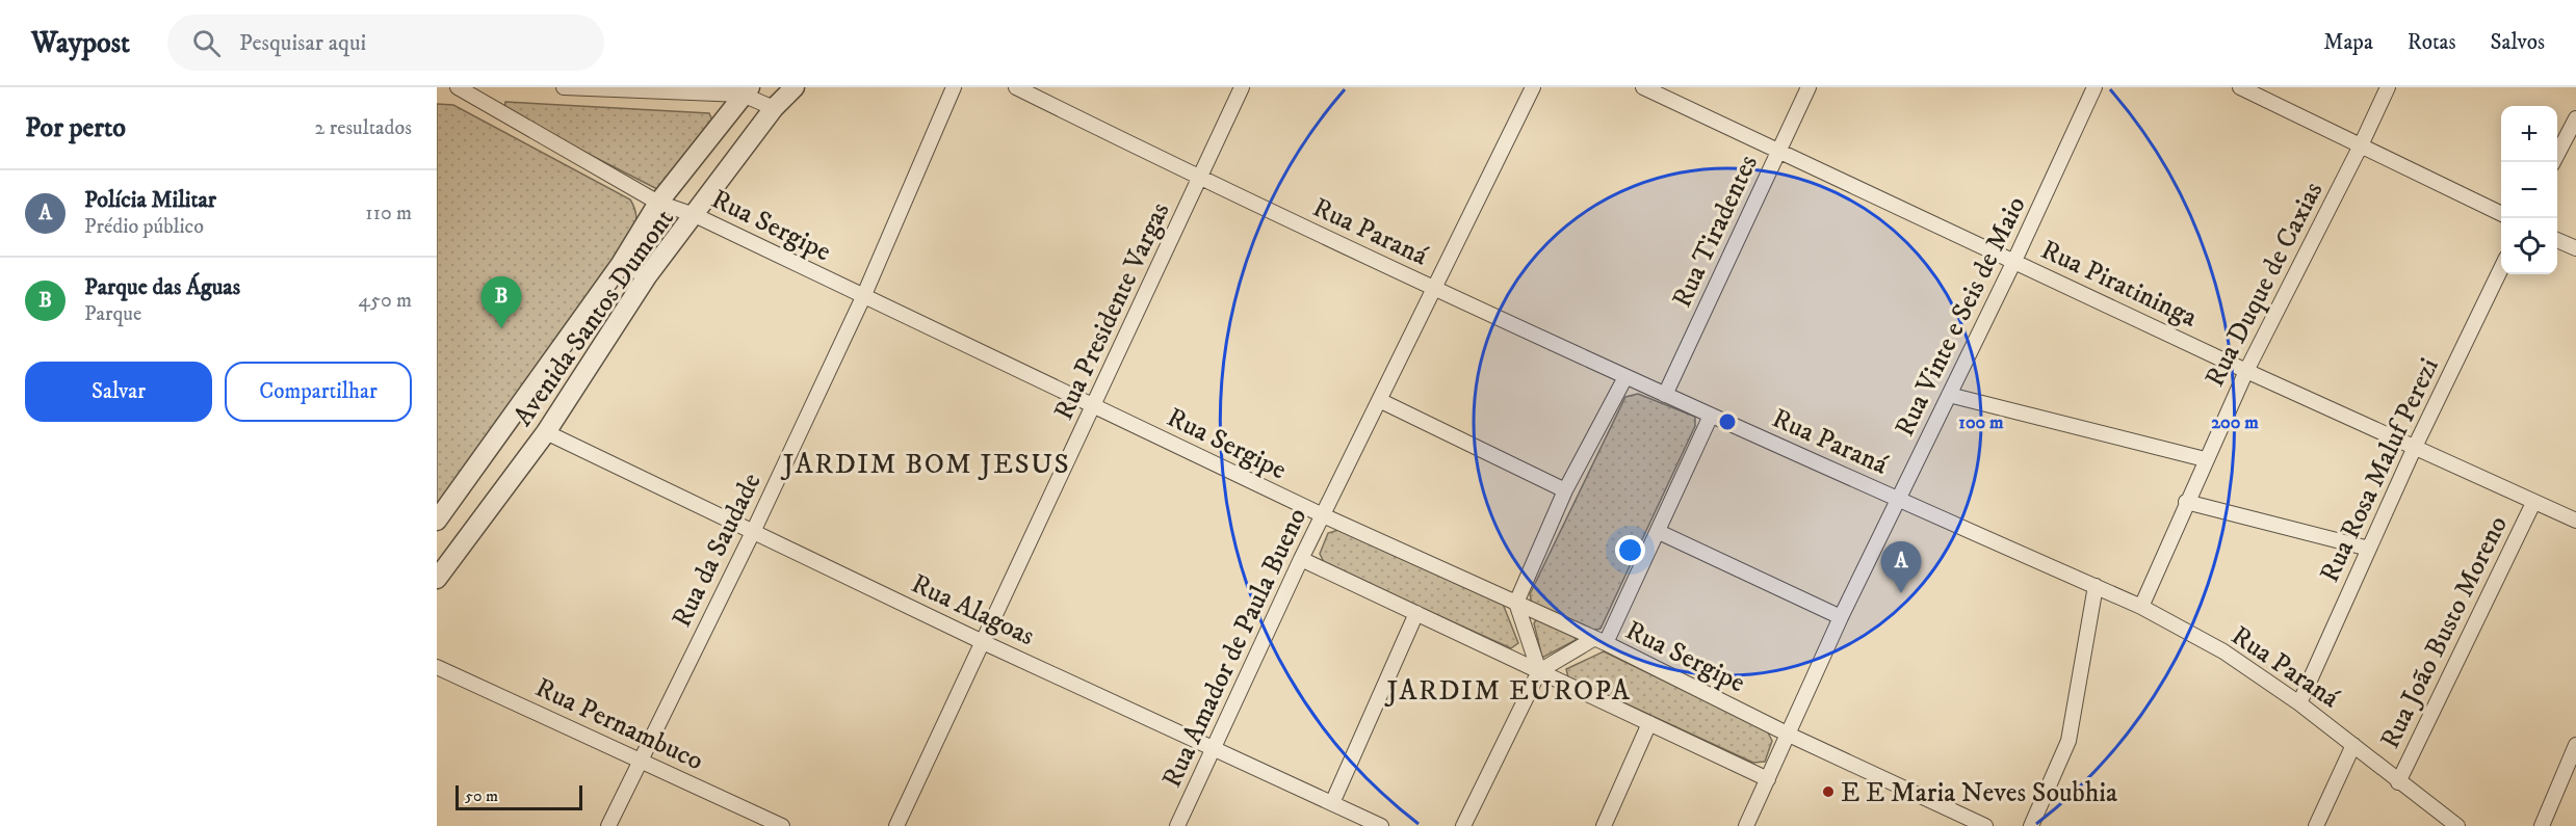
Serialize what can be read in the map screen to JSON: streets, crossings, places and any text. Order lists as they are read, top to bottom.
{
  "streets": {
    "street": [
      "Rua Sergipe",
      "Rua Paraná",
      "Rua Tiradentes",
      "Rua Piratininga",
      "Rua Duque de Caxias",
      "Rua Presidente Vargas",
      "Rua Vinte e Seis de Maio",
      "Avenida Santos Dumont",
      "Rua Rosa Maluf Perezi",
      "Rua da Saudade",
      "Rua Alagoas",
      "Rua João Busto Moreno",
      "Rua Amador de Paula Bueno",
      "Rua Pernambuco"
    ]
  },
  "crossings": [
    ["Rua Sergipe", "Rua Presidente Vargas"],
    ["Rua Sergipe", "Rua Vinte e Seis de Maio"],
    ["Rua Sergipe", "Avenida Santos Dumont"],
    ["Rua Sergipe", "Rua da Saudade"],
    ["Rua Sergipe", "Rua Amador de Paula Bueno"],
    ["Rua Paraná", "Rua Tiradentes"],
    ["Rua Paraná", "Rua Duque de Caxias"],
    ["Rua Paraná", "Rua Presidente Vargas"],
    ["Rua Paraná", "Rua Vinte e Seis de Maio"],
    ["Rua Paraná", "Rua Rosa Maluf Perezi"],
    ["Rua Paraná", "Rua João Busto Moreno"],
    ["Rua Paraná", "Rua Amador de Paula Bueno"],
    ["Rua Tiradentes", "Rua Piratininga"],
    ["Rua Piratininga", "Rua Duque de Caxias"],
    ["Rua Piratininga", "Rua Vinte e Seis de Maio"],
    ["Rua Piratininga", "Rua Rosa Maluf Perezi"],
    ["Rua Piratininga", "Rua João Busto Moreno"],
    ["Rua Presidente Vargas", "Rua Alagoas"],
    ["Avenida Santos Dumont", "Rua Alagoas"],
    ["Rua da Saudade", "Rua Alagoas"],
    ["Rua da Saudade", "Rua Pernambuco"],
    ["Rua Alagoas", "Rua Amador de Paula Bueno"]
  ],
  "districts": ["JARDIM BOM JESUS", "JARDIM EUROPA"],
  "places": ["E E Maria Neves Soubhia"],
  "scale_bar": "50 m",
  "page": {
    "header": "Waypost",
    "search": "Pesquisar aqui",
    "nav": ["Mapa", "Rotas", "Salvos"],
    "heading": ["Por perto", "2 resultados"],
    "map_buttons": ["+", "−"],
    "list": [
      {
        "mark": "A",
        "name": "Polícia Militar",
        "note": "Prédio público",
        "value": "110 m"
      },
      {
        "mark": "B",
        "name": "Parque das Águas",
        "note": "Parque",
        "value": "450 m"
      }
    ],
    "pins": ["B", "A"],
    "buttons": ["Salvar", "Compartilhar"],
    "scale": "50 m"
  },
  "rings": ["100 m", "200 m"]
}
